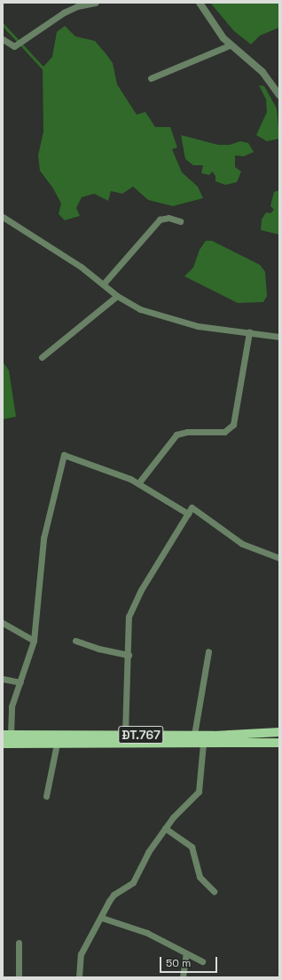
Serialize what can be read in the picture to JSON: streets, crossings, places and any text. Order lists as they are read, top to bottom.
{
  "streets": {
    "main road": ["ĐT.767"]
  },
  "scale_bar": "50 m"
}
